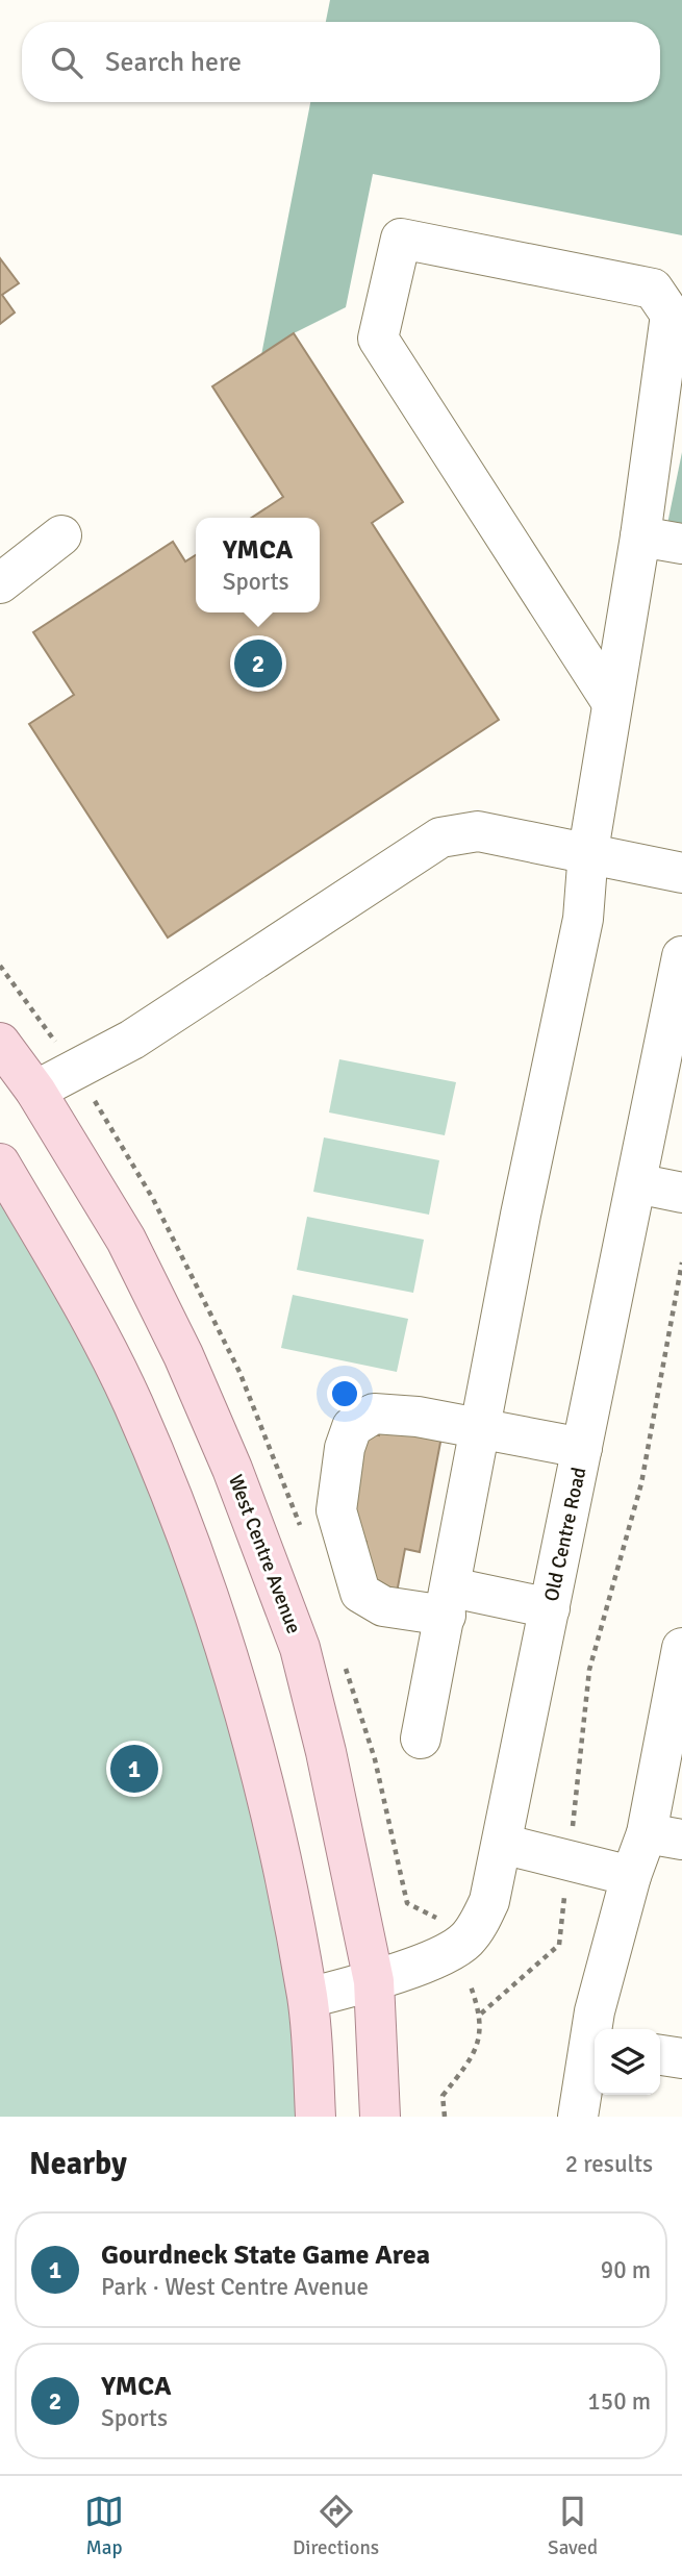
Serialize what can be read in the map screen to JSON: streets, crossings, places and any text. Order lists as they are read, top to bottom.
{
  "streets": {
    "main road": ["West Centre Avenue"],
    "street": ["Old Centre Road"]
  },
  "crossings": [
    ["Old Centre Road", "West Centre Avenue"]
  ],
  "page": {
    "search": "Search here",
    "popup": ["YMCA", "Sports"],
    "pins": ["2", "1"],
    "heading": ["Nearby", "2 results"],
    "list": [
      {
        "mark": "1",
        "name": "Gourdneck State Game Area",
        "note": "Park · West Centre Avenue",
        "value": "90 m"
      },
      {
        "mark": "2",
        "name": "YMCA",
        "note": "Sports",
        "value": "150 m"
      }
    ],
    "nav": ["Map", "Directions", "Saved"]
  }
}
